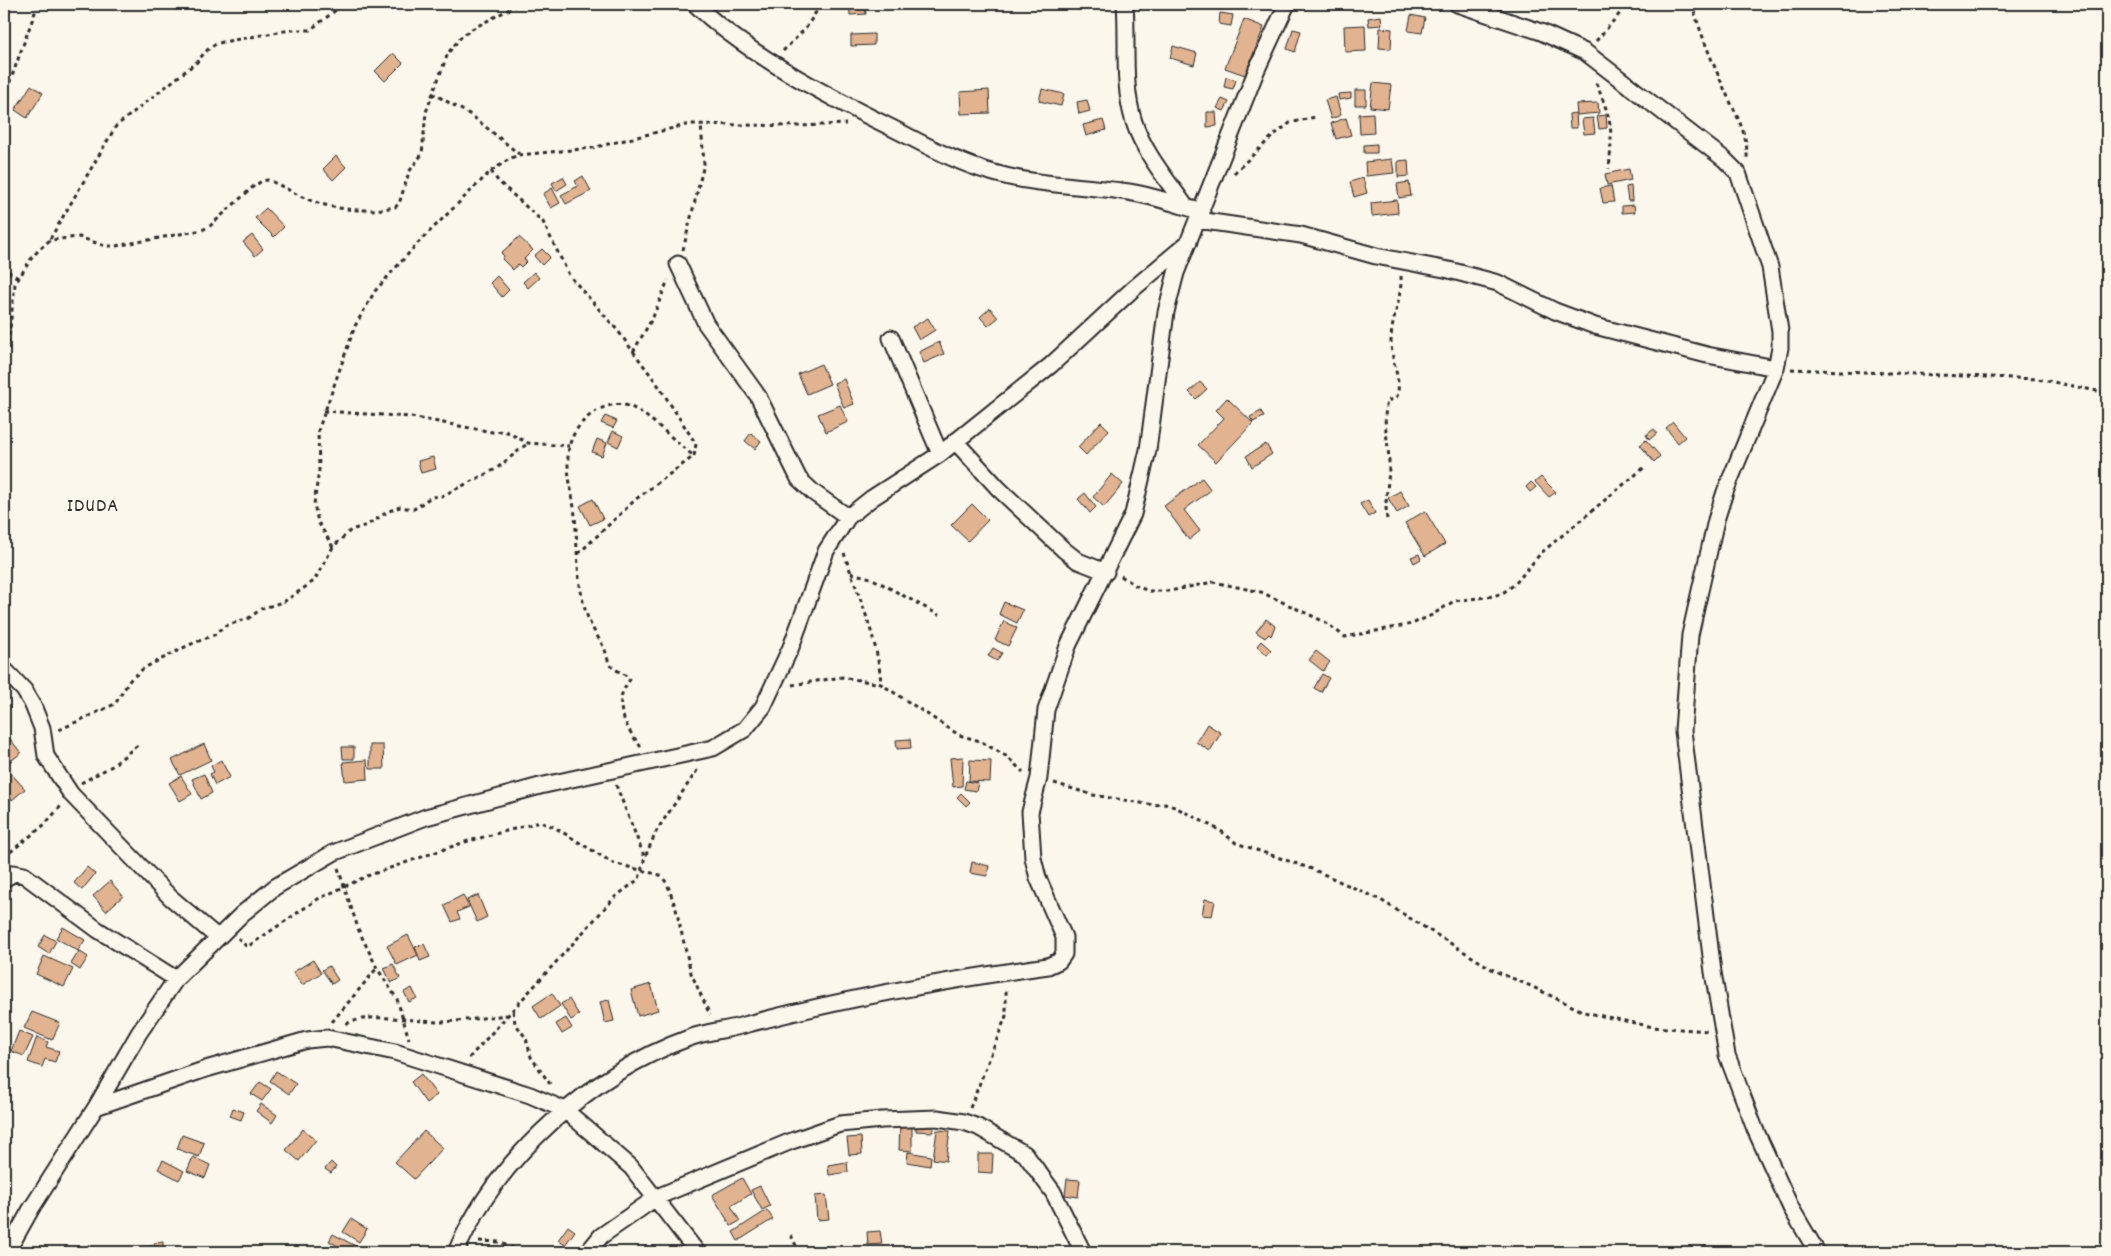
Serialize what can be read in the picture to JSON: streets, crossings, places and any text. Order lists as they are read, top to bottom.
{
  "districts": ["IDUDA"]
}
